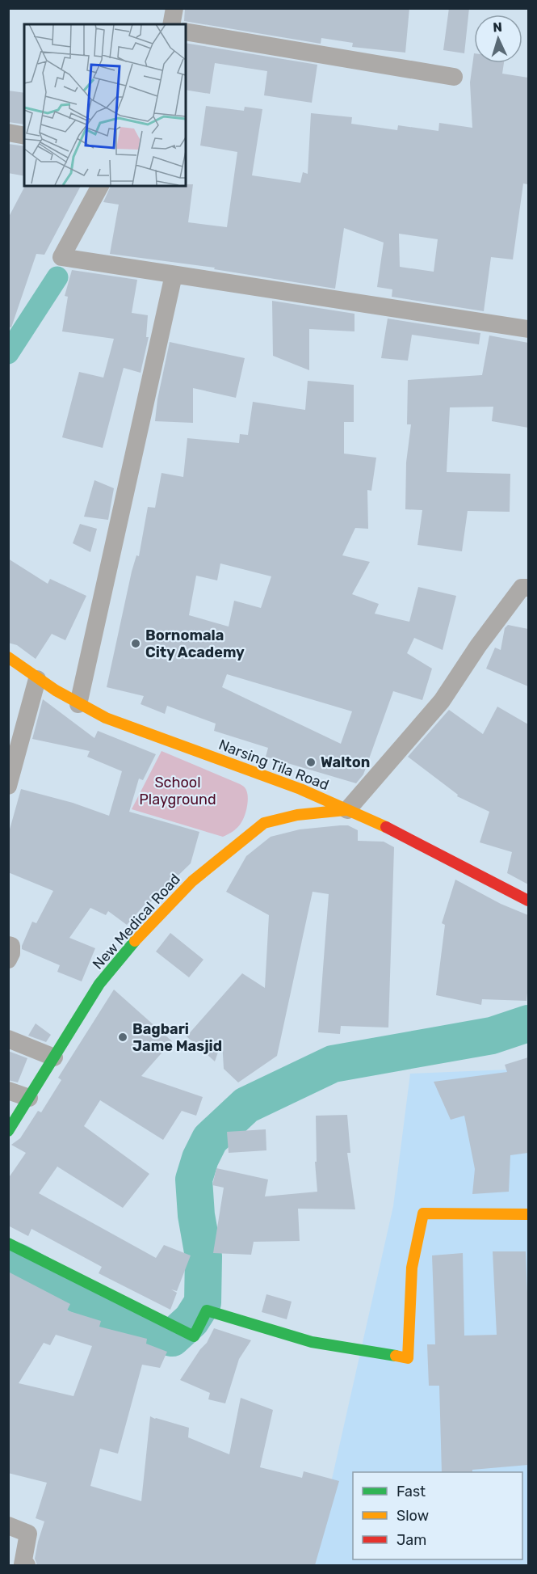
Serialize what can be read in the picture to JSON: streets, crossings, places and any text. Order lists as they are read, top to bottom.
{
  "streets": {
    "street": ["Narsing Tila Road", "New Medical Road"]
  },
  "crossings": [
    ["Narsing Tila Road", "New Medical Road"]
  ],
  "parks": ["School Playground"],
  "places": ["Bornomala City Academy", "Walton", "Bagbari Jame Masjid"],
  "legend": ["Fast", "Slow", "Jam"],
  "north": "top"
}
